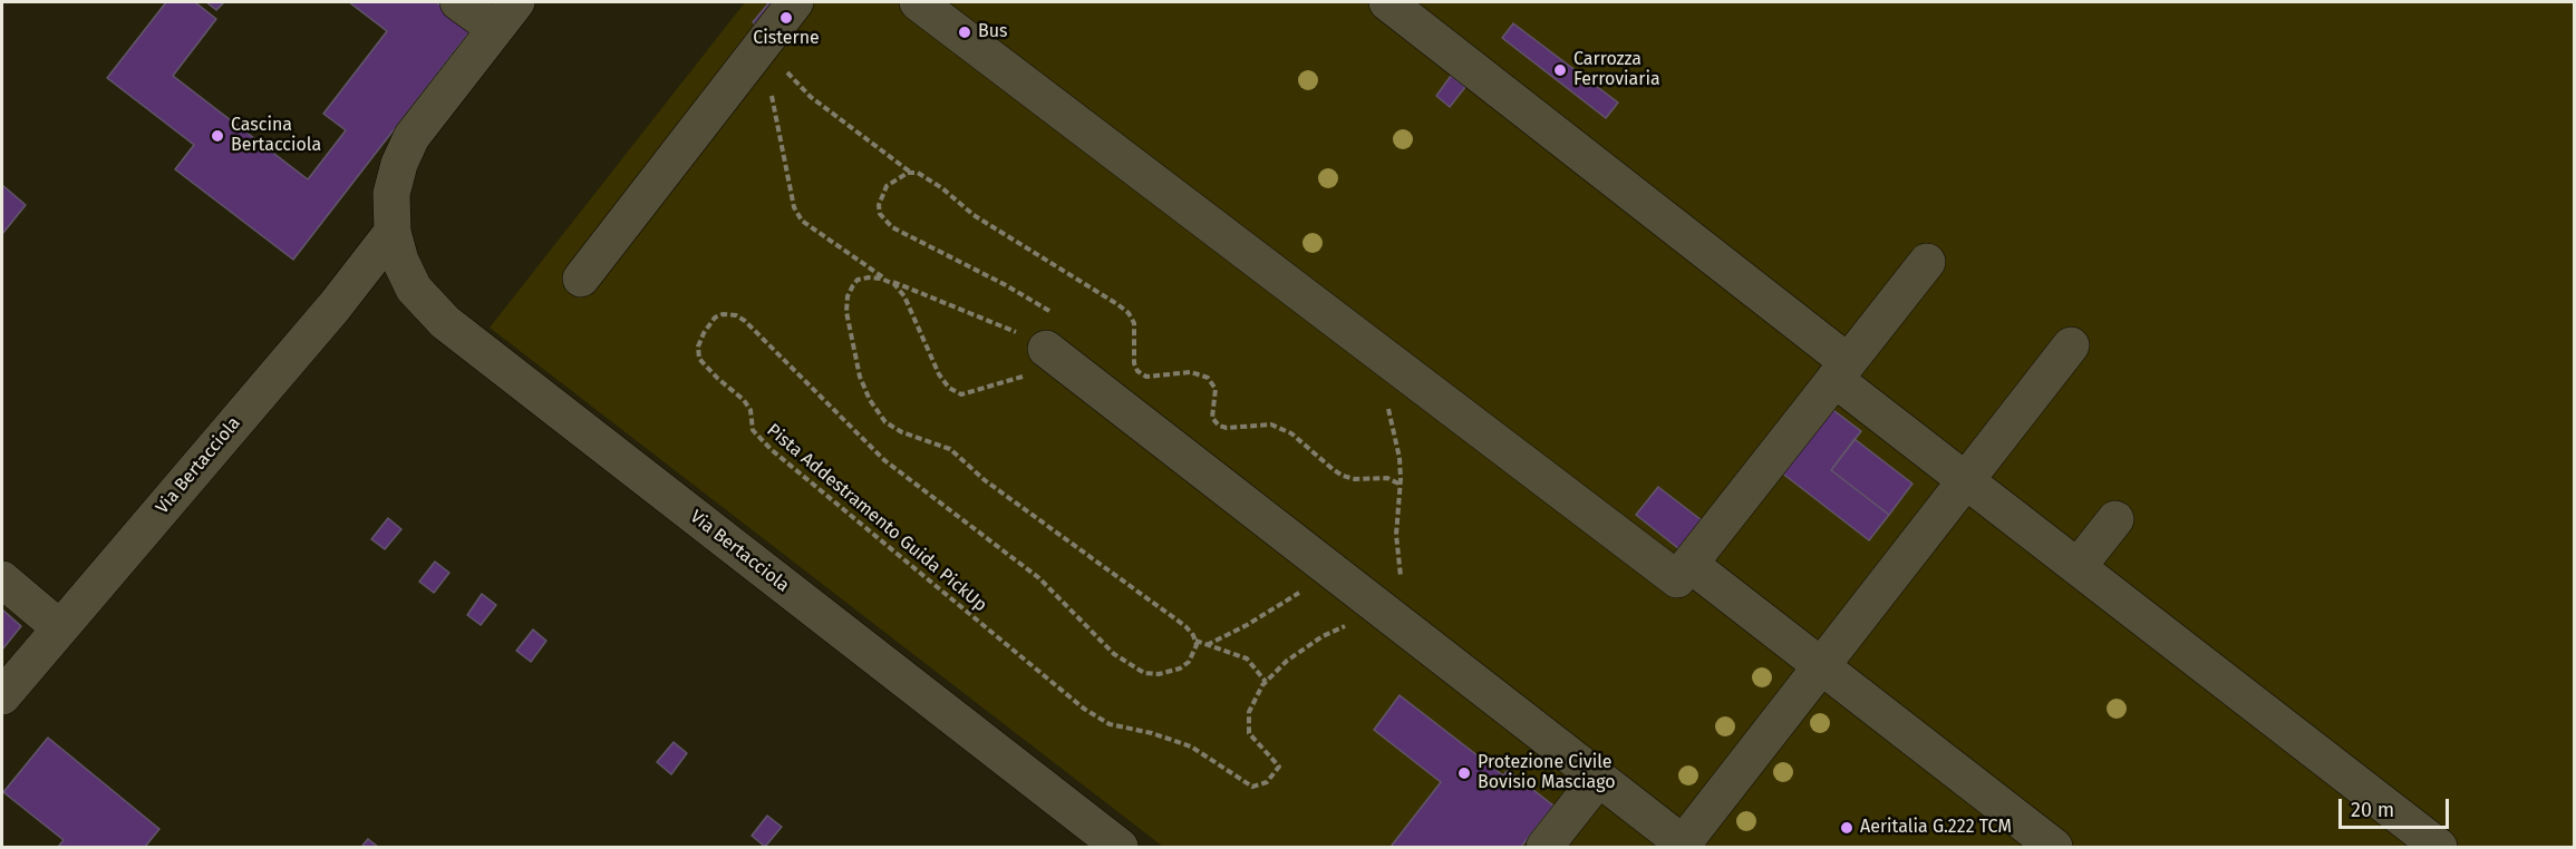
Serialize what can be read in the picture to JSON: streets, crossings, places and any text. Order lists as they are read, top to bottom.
{
  "streets": {
    "street": ["Via Bertacciola"],
    "path": ["Pista Addestramento Guida PickUp"]
  },
  "places": [
    "Cisterne",
    "Bus",
    "Carrozza Ferroviaria",
    "Cascina Bertacciola",
    "Protezione Civile Bovisio Masciago",
    "Aeritalia G.222 TCM"
  ],
  "scale_bar": "20 m"
}
